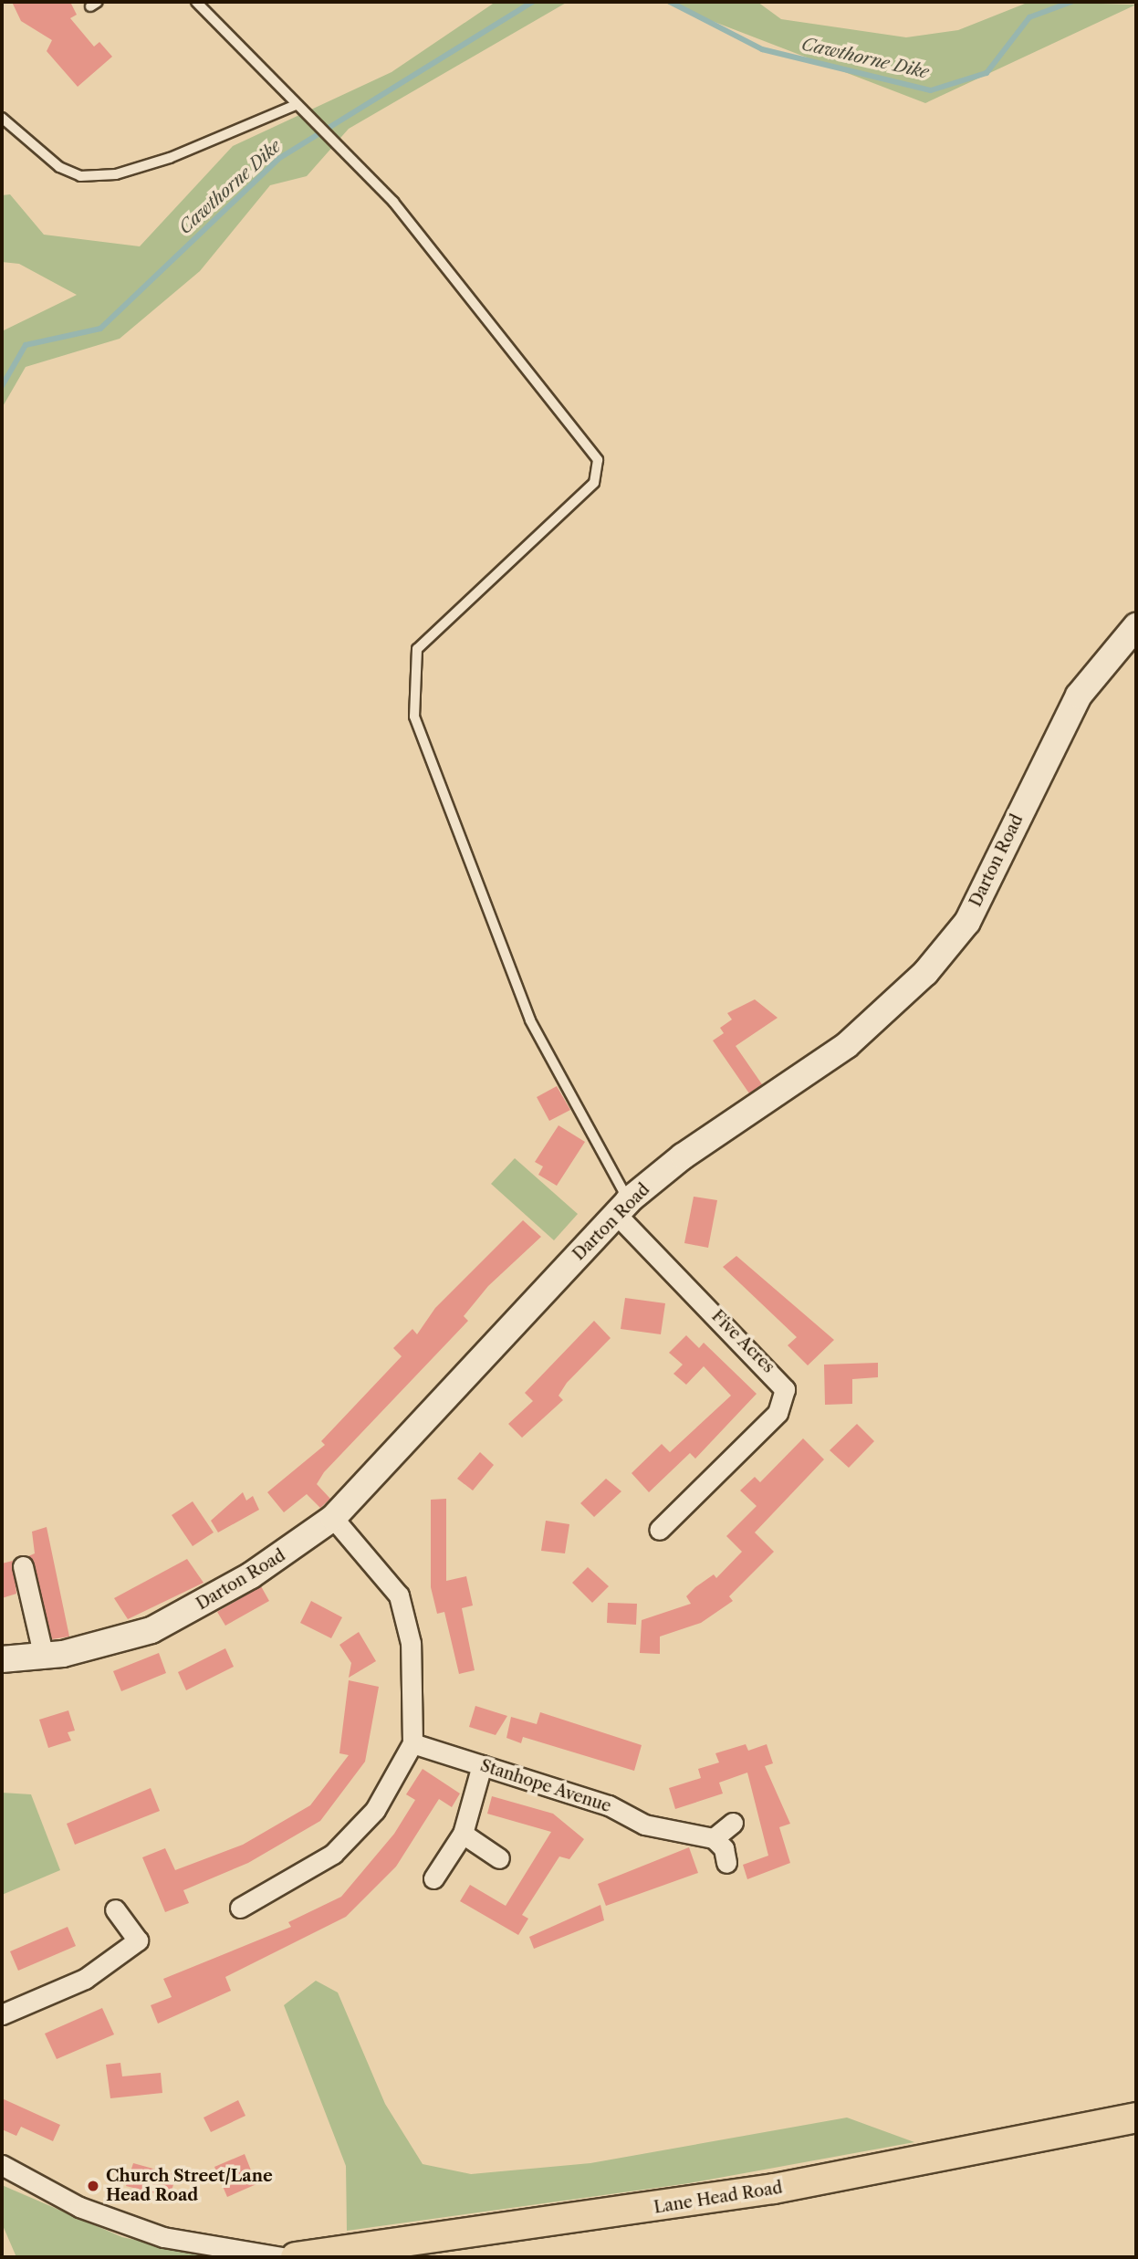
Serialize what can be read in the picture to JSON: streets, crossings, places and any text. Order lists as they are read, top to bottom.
{
  "streets": {
    "main road": ["Lane Head Road"],
    "street": ["Darton Road", "Five Acres", "Stanhope Avenue"]
  },
  "crossings": [
    ["Darton Road", "Five Acres"]
  ],
  "water": ["Cawthorne Dike"],
  "places": ["Church Street/Lane Head Road"]
}
